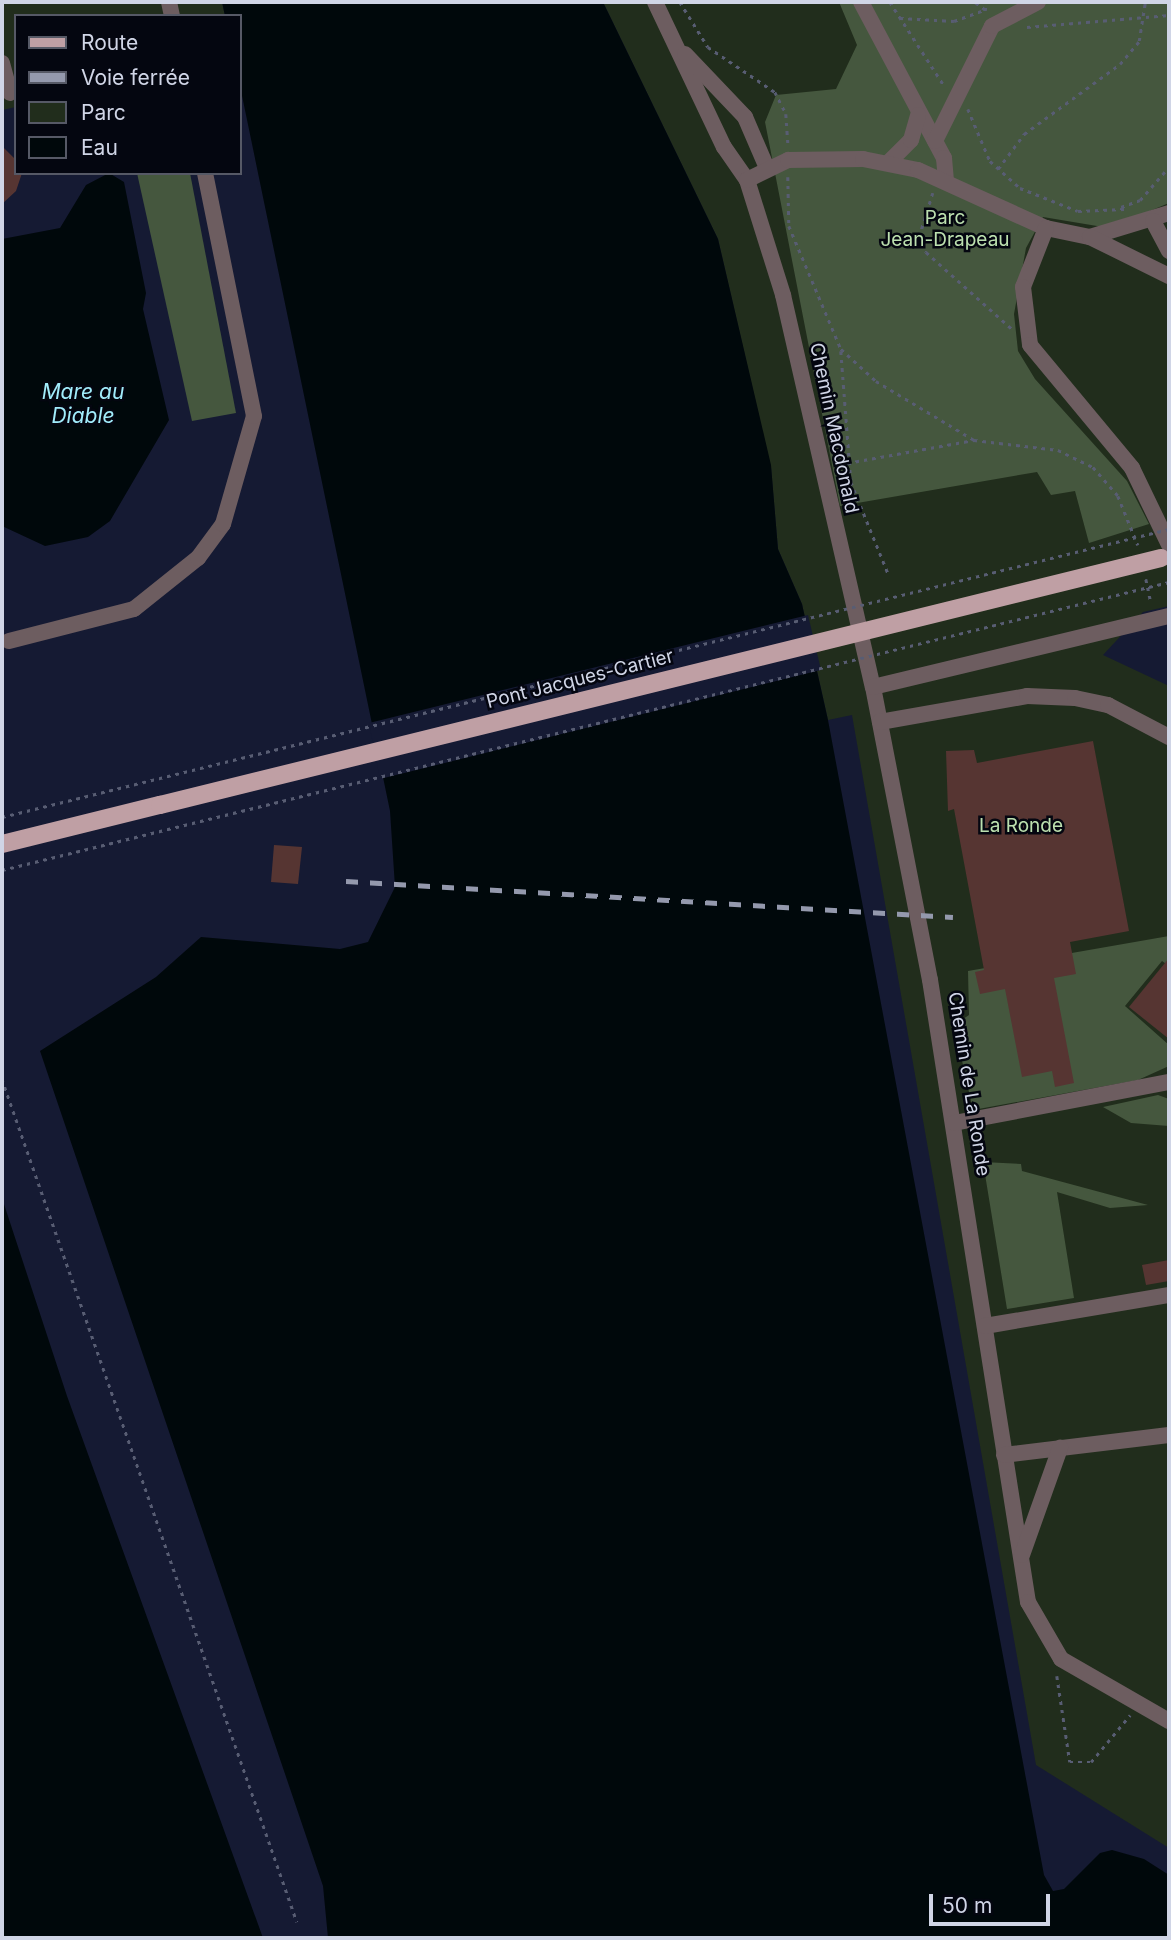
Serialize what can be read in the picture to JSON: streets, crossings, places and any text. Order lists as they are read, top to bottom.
{
  "streets": {
    "main road": ["Pont Jacques-Cartier"],
    "street": ["Chemin Macdonald", "Chemin de La Ronde"]
  },
  "crossings": [
    ["Chemin Macdonald", "Chemin de La Ronde"]
  ],
  "water": ["Mare au Diable"],
  "parks": ["Parc Jean-Drapeau", "La Ronde"],
  "legend": [
    "Route",
    "Voie ferrée",
    "Parc",
    "Eau"
  ],
  "scale_bar": "50 m"
}
